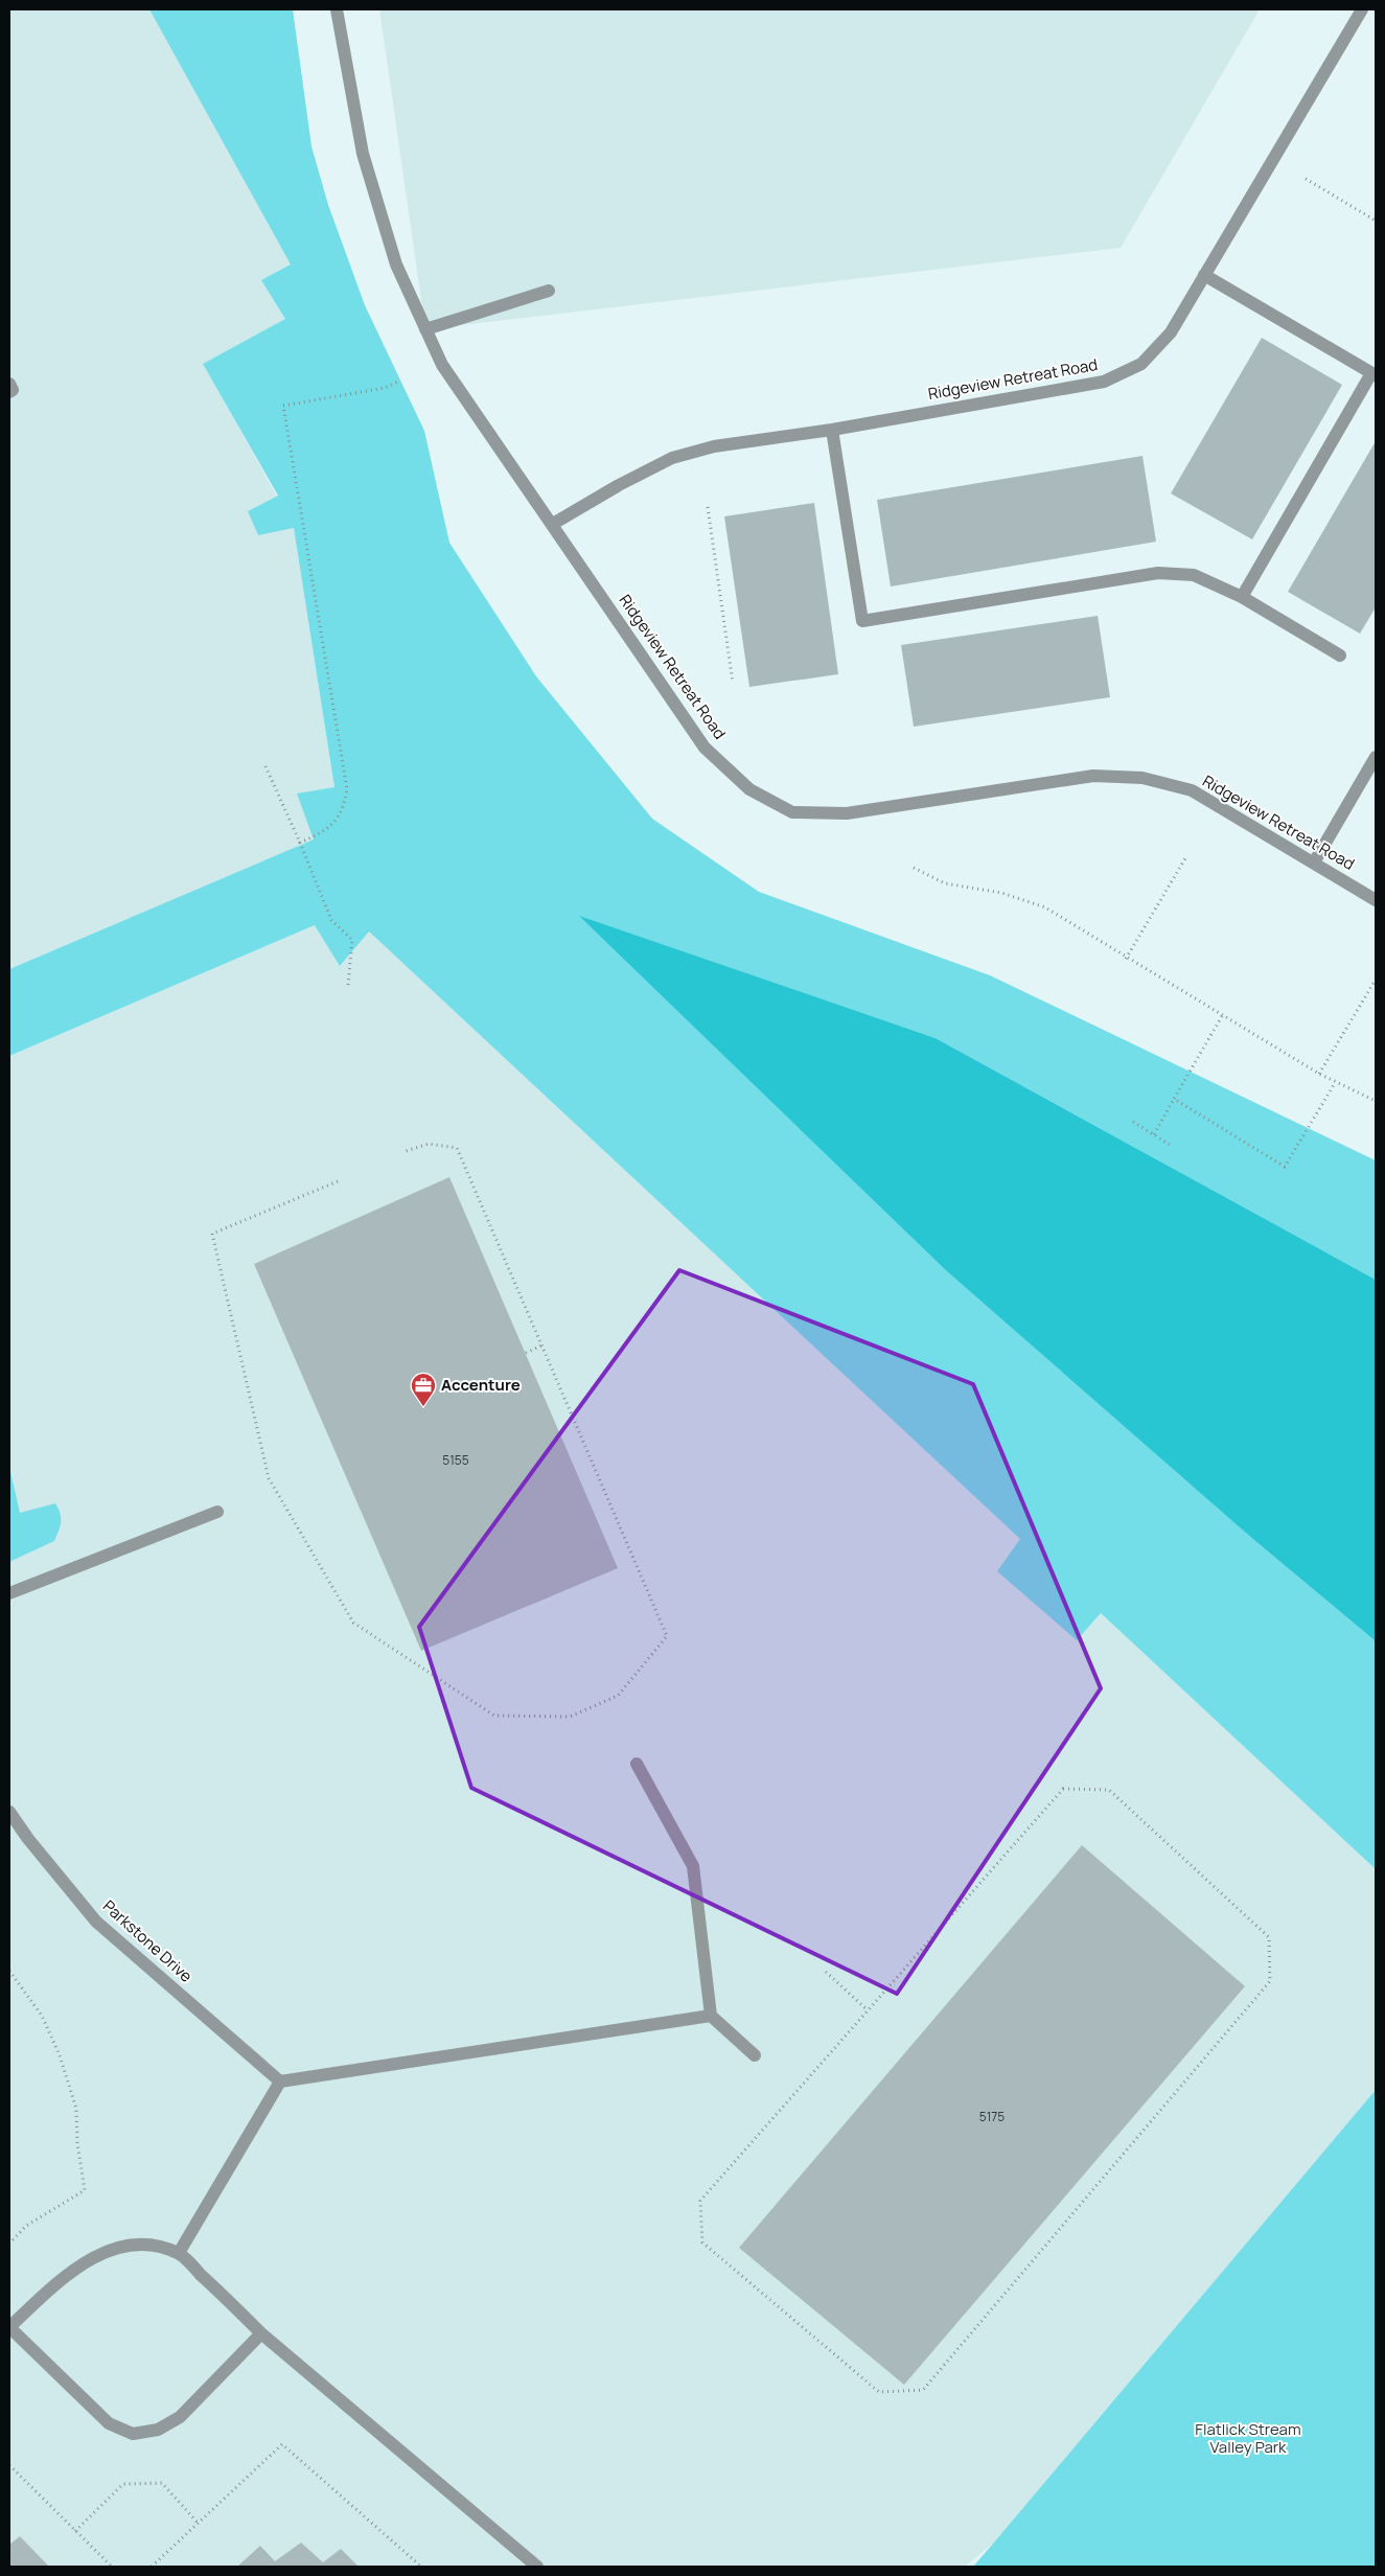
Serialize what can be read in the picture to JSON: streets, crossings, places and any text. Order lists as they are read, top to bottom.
{
  "streets": {
    "street": ["Ridgeview Retreat Road", "Parkstone Drive"]
  },
  "parks": ["Flatlick Stream Valley Park"],
  "places": {
    "office": ["Accenture"]
  },
  "house_numbers": ["5155", "5175"]
}
